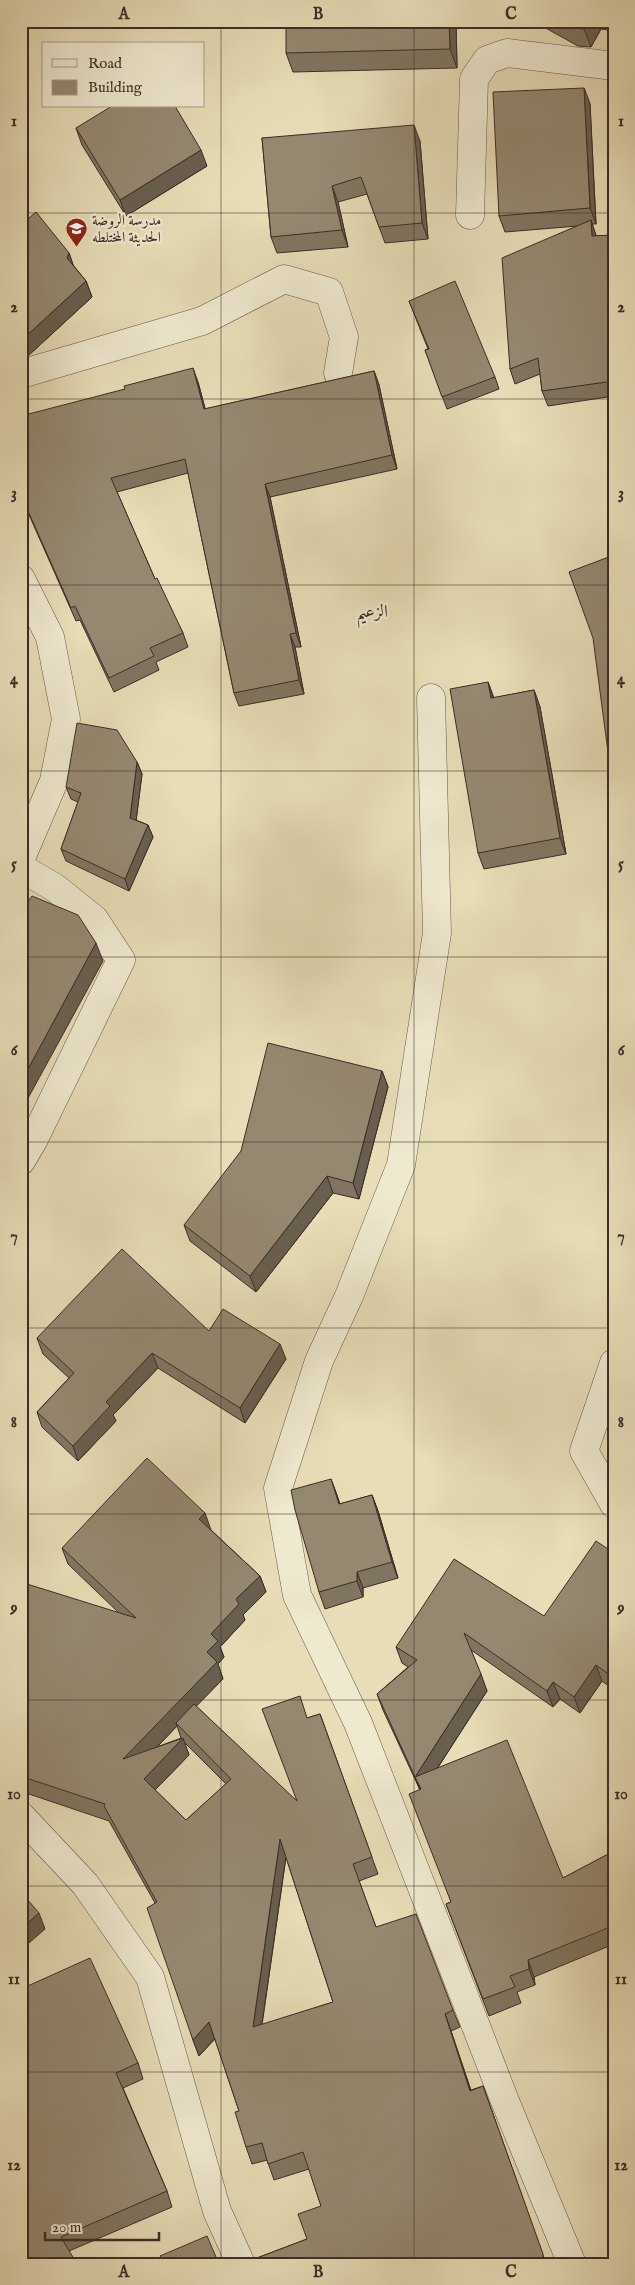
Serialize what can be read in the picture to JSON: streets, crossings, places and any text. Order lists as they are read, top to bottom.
{
  "districts": ["الزعيم"],
  "places": {
    "school or university": ["مدرسة الروضة الحديثة المختلطه"]
  },
  "legend": ["Road", "Building"],
  "scale_bar": "20 m",
  "grid": {
    "columns": ["A", "B", "C"],
    "rows": [
      "1",
      "2",
      "3",
      "4",
      "5",
      "6",
      "7",
      "8",
      "9",
      "10",
      "11",
      "12"
    ]
  }
}
